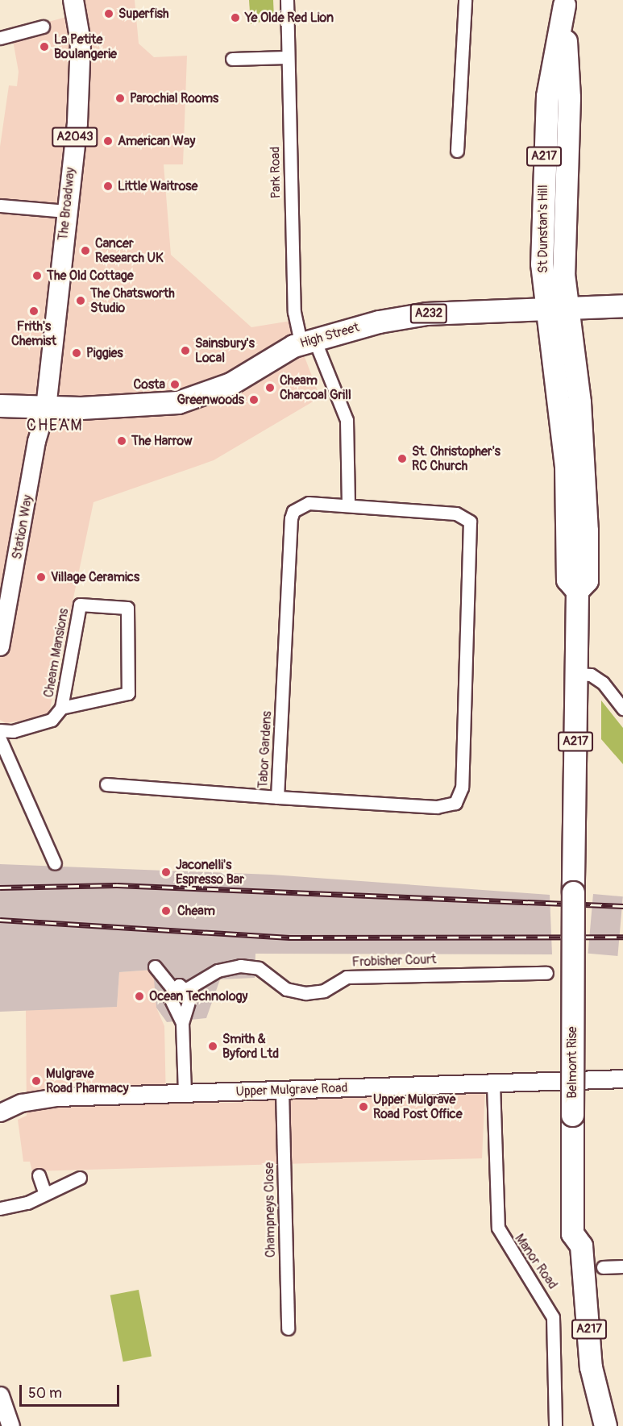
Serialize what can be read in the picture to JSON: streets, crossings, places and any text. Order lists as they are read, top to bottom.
{
  "streets": {
    "highway": [
      "A217",
      "St Dunstan's Hill",
      "A232",
      "High Street",
      "Belmont Rise"
    ],
    "main road": ["A2043", "The Broadway"],
    "street": [
      "Park Road",
      "Station Way",
      "Cheam Mansions",
      "Tabor Gardens",
      "Frobisher Court",
      "Upper Mulgrave Road",
      "Champneys Close",
      "Manor Road"
    ]
  },
  "crossings": [
    ["A217", "St Dunstan's Hill"],
    ["A217", "A232"],
    ["A217", "High Street"],
    ["A217", "Belmont Rise"],
    ["Park Road", "High Street"],
    ["Park Road", "Tabor Gardens"],
    ["The Broadway", "A232"],
    ["The Broadway", "High Street"],
    ["The Broadway", "Station Way"],
    ["St Dunstan's Hill", "A232"],
    ["St Dunstan's Hill", "High Street"],
    ["A232", "High Street"],
    ["A232", "Station Way"],
    ["High Street", "Station Way"],
    ["Upper Mulgrave Road", "Champneys Close"],
    ["Upper Mulgrave Road", "Manor Road"]
  ],
  "districts": ["CHEAM"],
  "places": [
    "Superfish",
    "Ye Olde Red Lion",
    "La Petite Boulangerie",
    "Parochial Rooms",
    "American Way",
    "Little Waitrose",
    "Cancer Research UK",
    "The Old Cottage",
    "The Chatsworth Studio",
    "Frith's Chemist",
    "Sainsbury's Local",
    "Piggies",
    "Costa",
    "Cheam Charcoal Grill",
    "Greenwoods",
    "The Harrow",
    "St. Christopher's RC Church",
    "Village Ceramics",
    "Jaconelli's Espresso Bar",
    "Cheam",
    "Ocean Technology",
    "Smith & Byford Ltd",
    "Mulgrave Road Pharmacy",
    "Upper Mulgrave Road Post Office"
  ],
  "scale_bar": "50 m"
}
